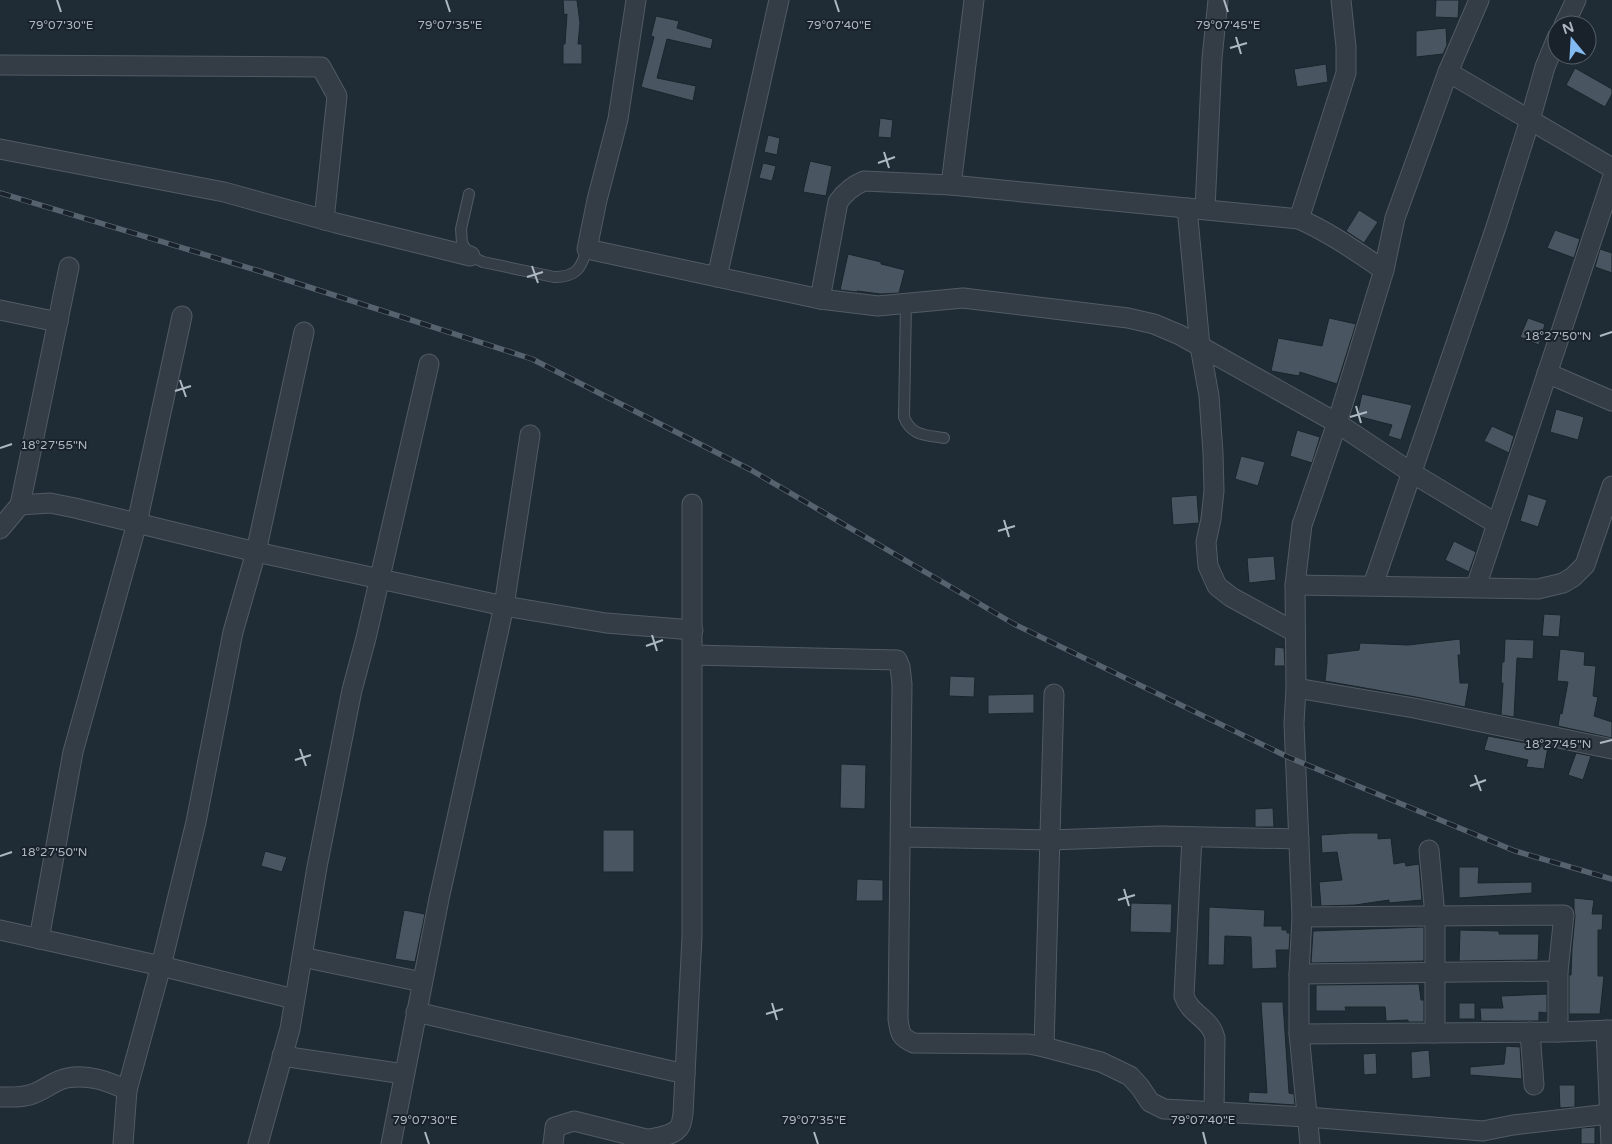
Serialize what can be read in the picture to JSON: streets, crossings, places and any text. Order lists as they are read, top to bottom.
{
  "north": "top",
  "coordinates": [
    "79°07'30\"E",
    "79°07'35\"E",
    "79°07'40\"E",
    "79°07'45\"E",
    "18°27'50\"N",
    "18°27'55\"N",
    "18°27'45\"N"
  ]
}
